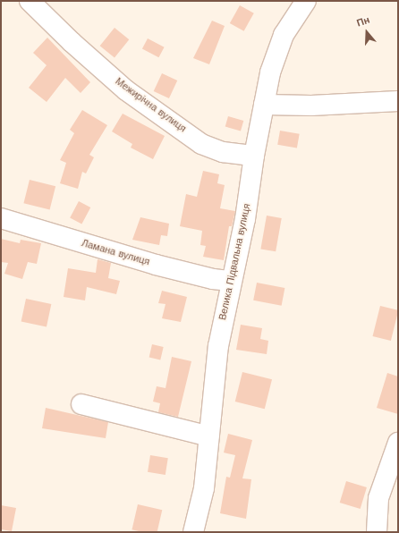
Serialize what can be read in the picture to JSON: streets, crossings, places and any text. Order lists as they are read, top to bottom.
{
  "streets": {
    "street": ["Межирічна вулиця", "Ламана вулиця", "Велика Підвальна вулиця"]
  },
  "crossings": [
    ["Межирічна вулиця", "Велика Підвальна вулиця"],
    ["Ламана вулиця", "Велика Підвальна вулиця"]
  ],
  "north": "top"
}
